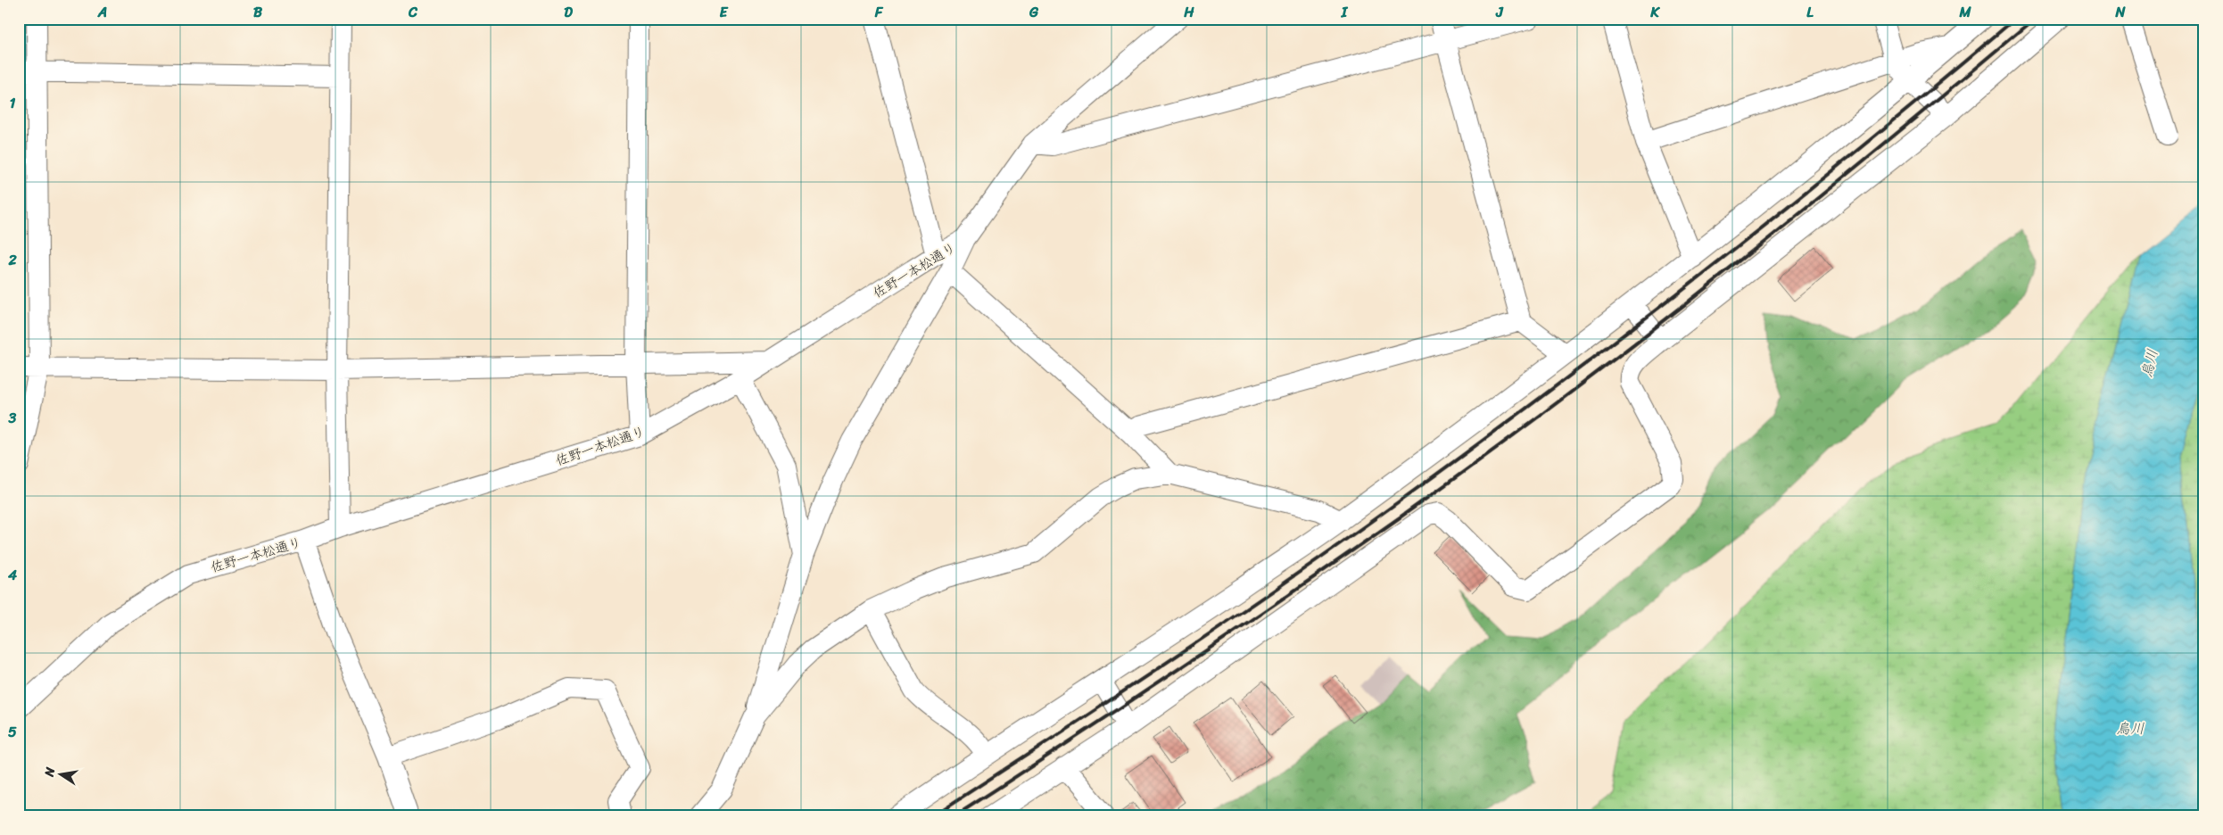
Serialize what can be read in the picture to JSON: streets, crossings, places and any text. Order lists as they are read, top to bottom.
{
  "streets": {
    "street": ["佐野一本松通り"]
  },
  "water": ["烏川"],
  "north": "left",
  "grid": {
    "columns": [
      "A",
      "B",
      "C",
      "D",
      "E",
      "F",
      "G",
      "H",
      "I",
      "J",
      "K",
      "L",
      "M",
      "N"
    ],
    "rows": [
      "1",
      "2",
      "3",
      "4",
      "5"
    ]
  }
}
